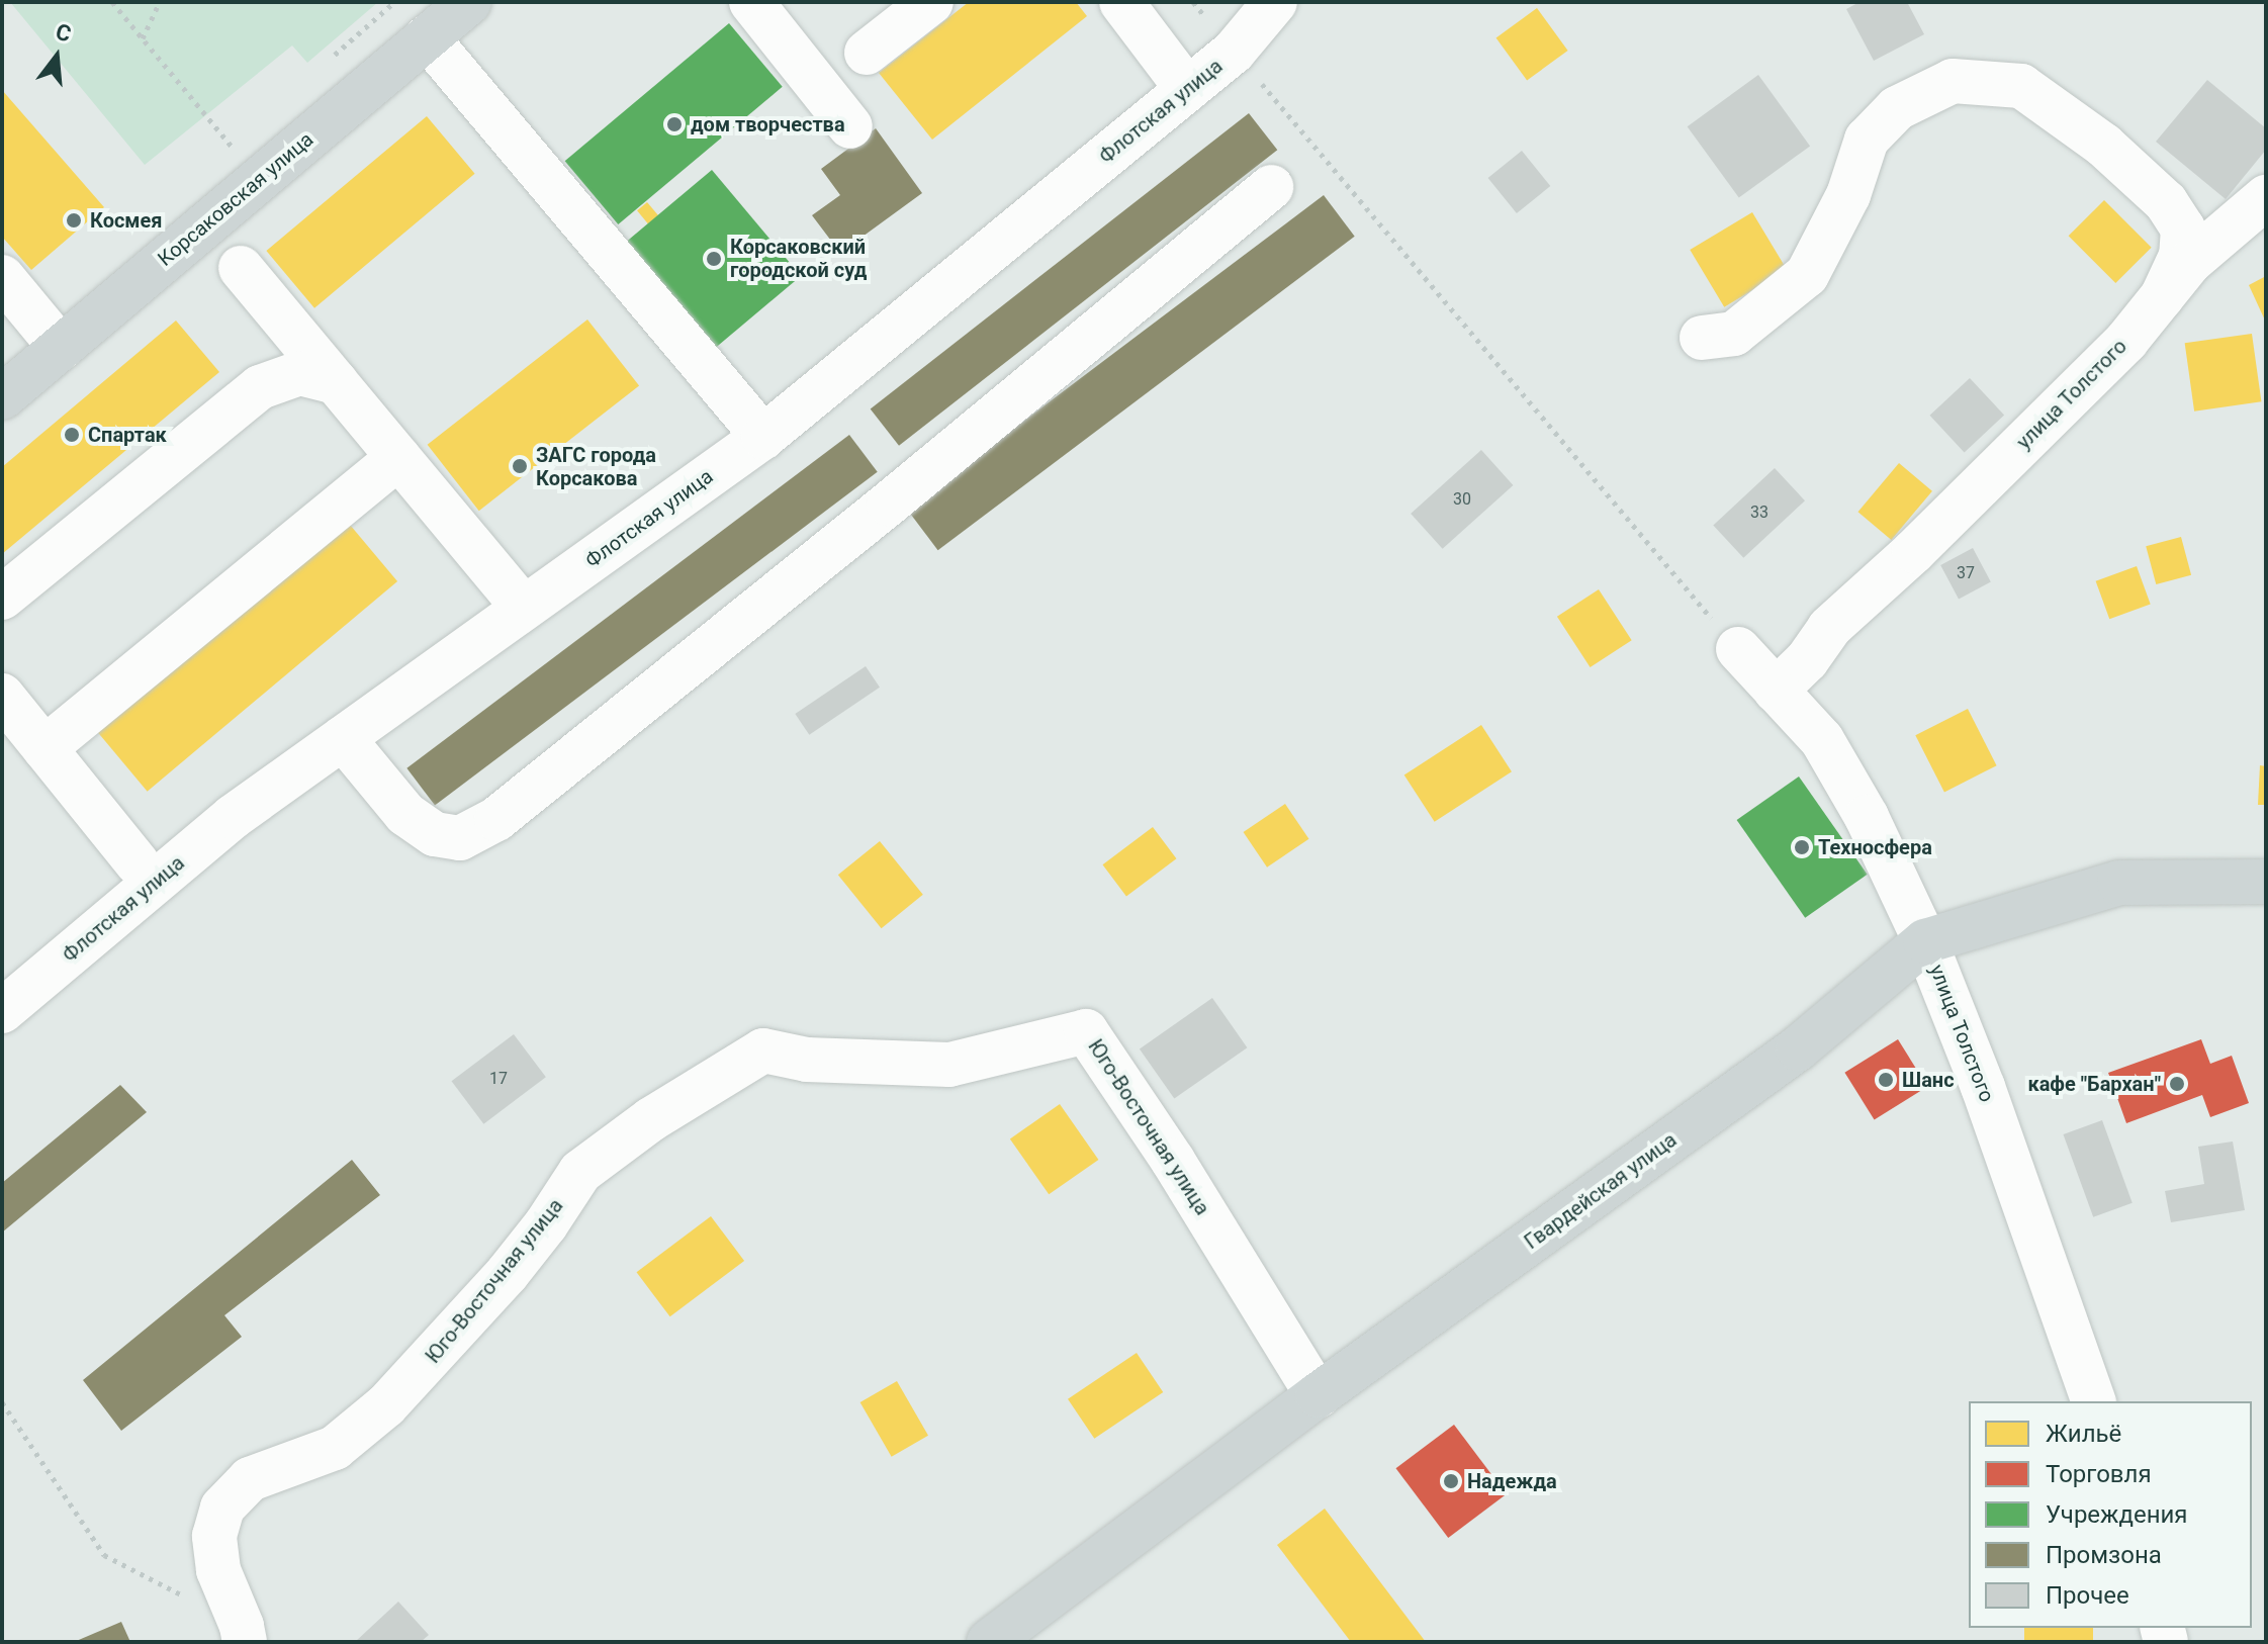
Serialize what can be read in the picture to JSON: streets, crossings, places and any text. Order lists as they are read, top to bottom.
{
  "streets": {
    "main road": ["Корсаковская улица", "Гвардейская улица"],
    "street": ["Флотская улица", "улица Толстого", "Юго-Восточная улица"]
  },
  "crossings": [
    ["улица Толстого", "Гвардейская улица"],
    ["Юго-Восточная улица", "Гвардейская улица"]
  ],
  "places": [
    "дом творчества",
    "Космея",
    "Корсаковский городской суд",
    "Спартак",
    "ЗАГС города Корсакова",
    "Техносфера",
    "Шанс",
    "кафе \"Бархан\"",
    "Надежда"
  ],
  "house_numbers": [
    "30",
    "33",
    "37",
    "17"
  ],
  "legend": [
    "Жильё",
    "Торговля",
    "Учреждения",
    "Промзона",
    "Прочее"
  ],
  "north": "top"
}
